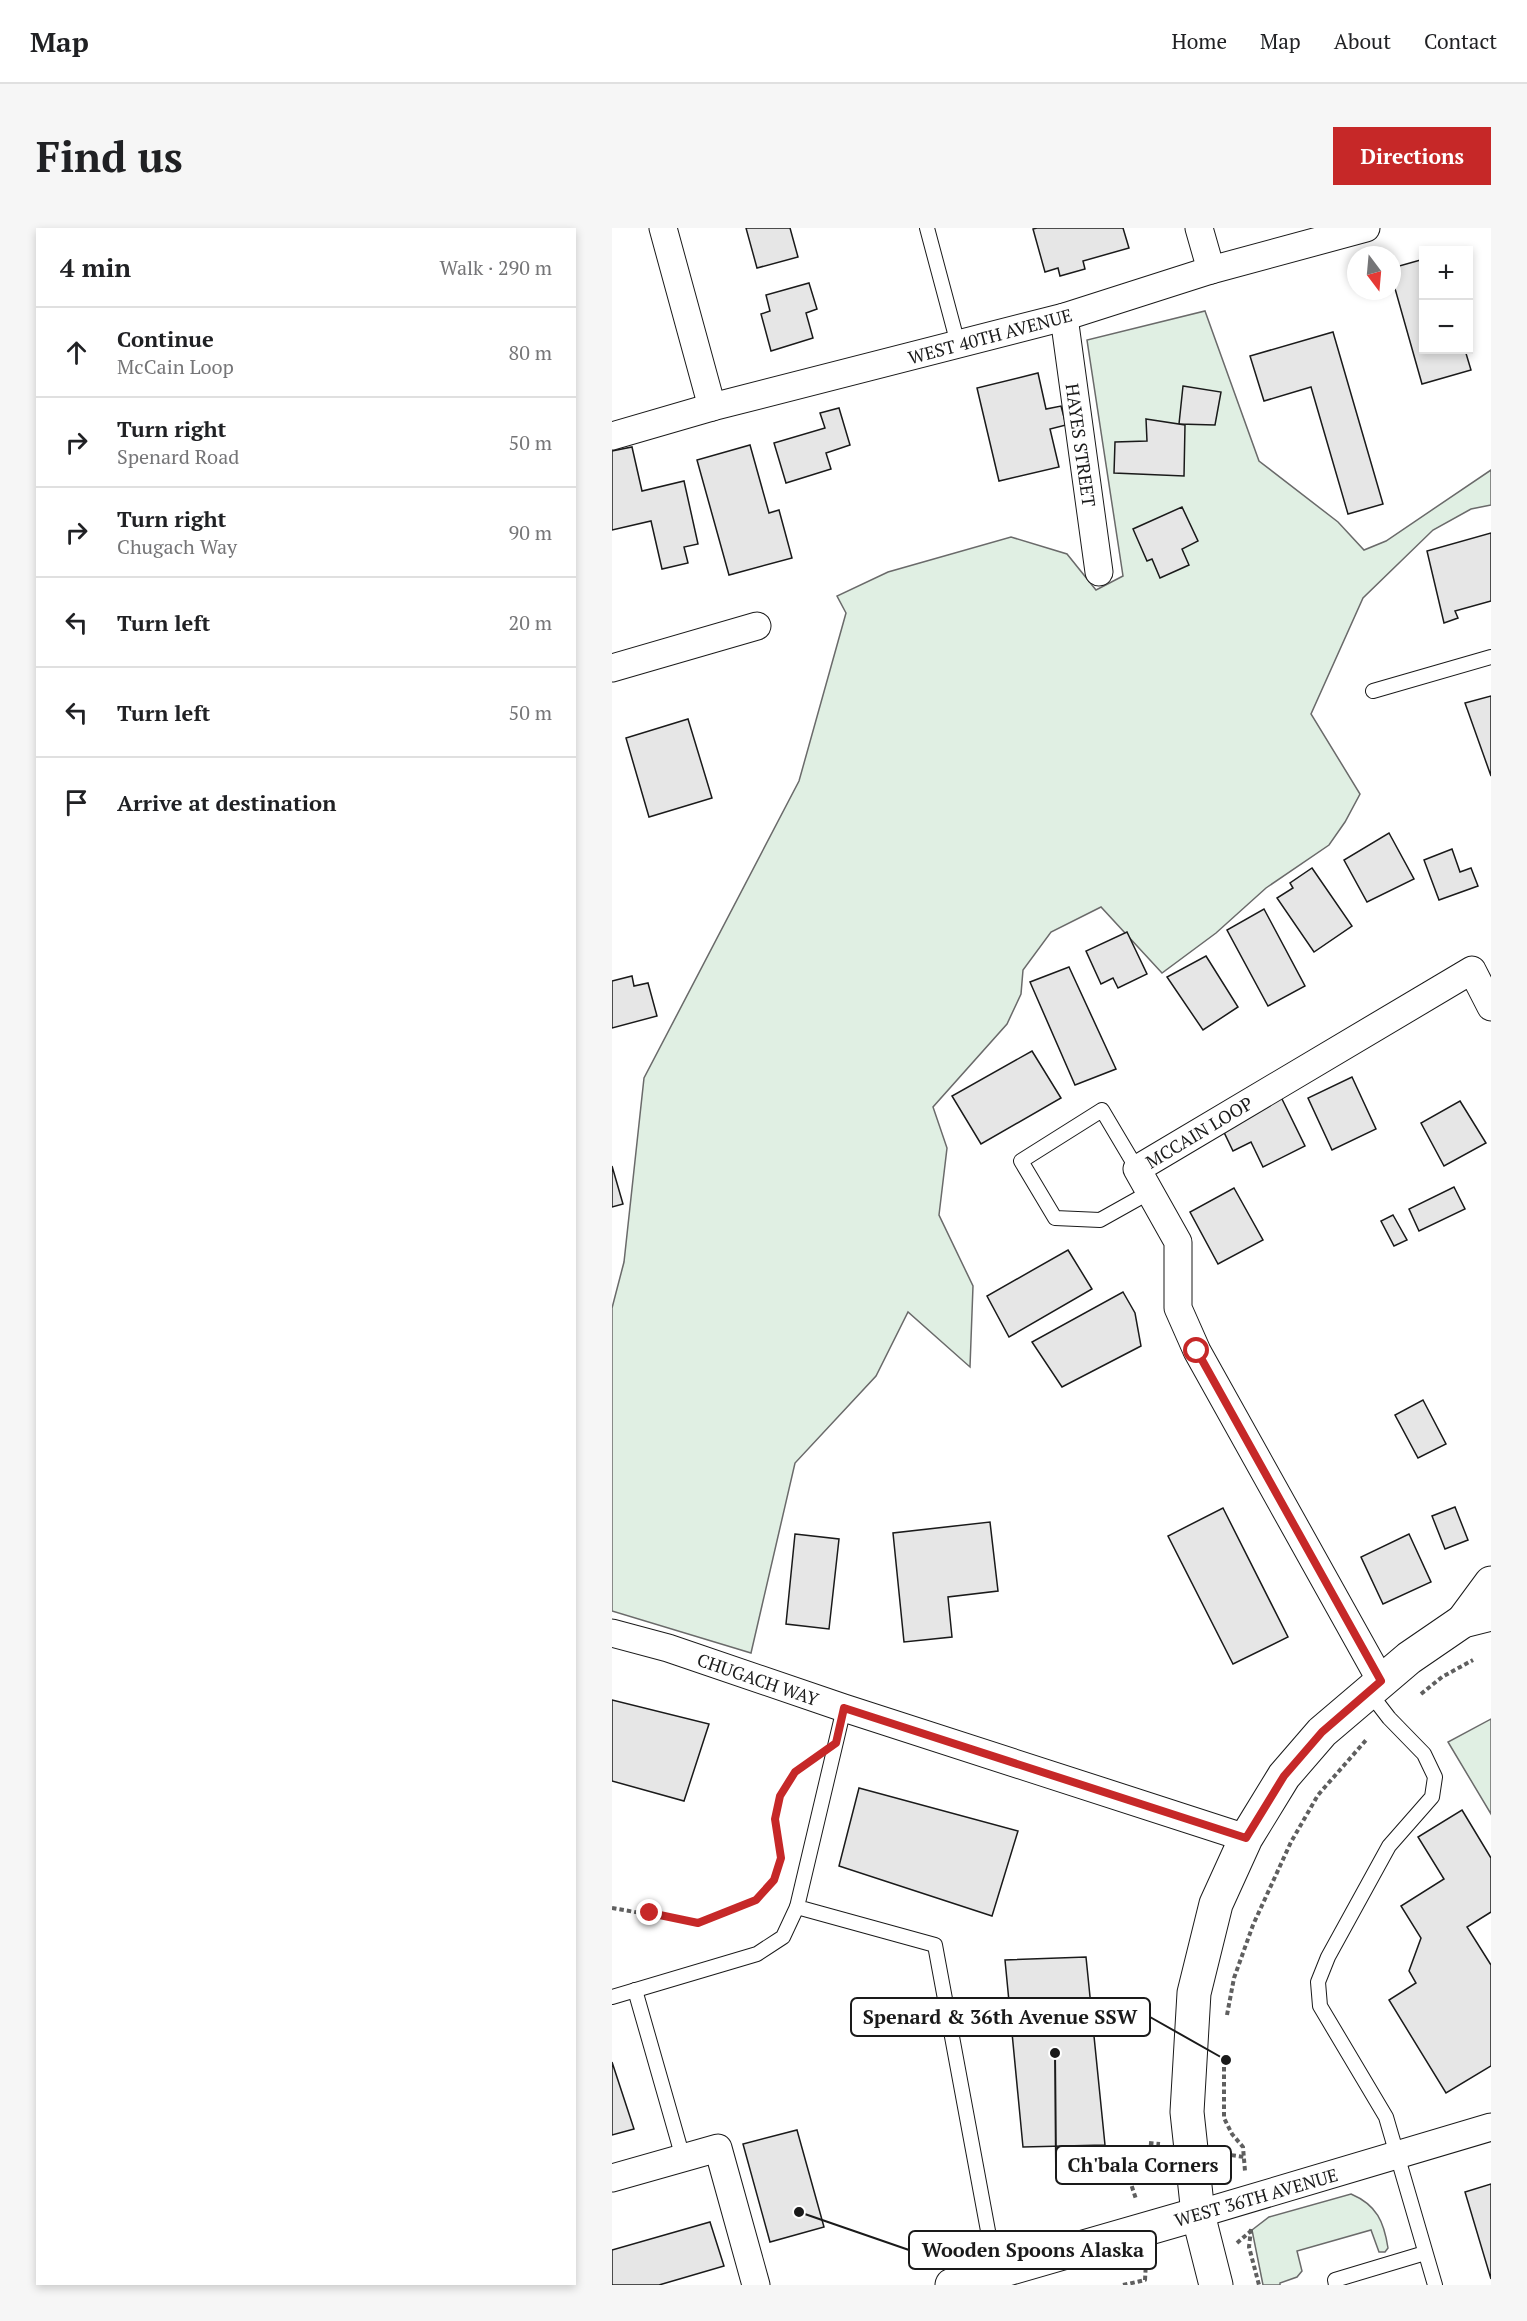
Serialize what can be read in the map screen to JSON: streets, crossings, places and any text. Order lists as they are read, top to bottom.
{
  "streets": {
    "main road": ["WEST 36TH AVENUE"],
    "street": [
      "WEST 40TH AVENUE",
      "HAYES STREET",
      "MCCAIN LOOP",
      "CHUGACH WAY"
    ]
  },
  "crossings": [
    ["WEST 40TH AVENUE", "HAYES STREET"]
  ],
  "places": ["Ch'bala Corners", "Spenard & 36th Avenue SSW", "Wooden Spoons Alaska"],
  "north": "bottom",
  "page": {
    "header": "Map",
    "nav": [
      "Home",
      "Map",
      "About",
      "Contact"
    ],
    "buttons": "Directions",
    "title": "Find us",
    "heading": ["4 min", "Walk · 290 m"],
    "map_buttons": ["+", "−"],
    "list": [
      ["Continue", "McCain Loop", "80 m"],
      ["Turn right", "Spenard Road", "50 m"],
      ["Turn right", "Chugach Way", "90 m"],
      ["Turn left", "20 m"],
      ["Turn left", "50 m"],
      "Arrive at destination"
    ]
  }
}
